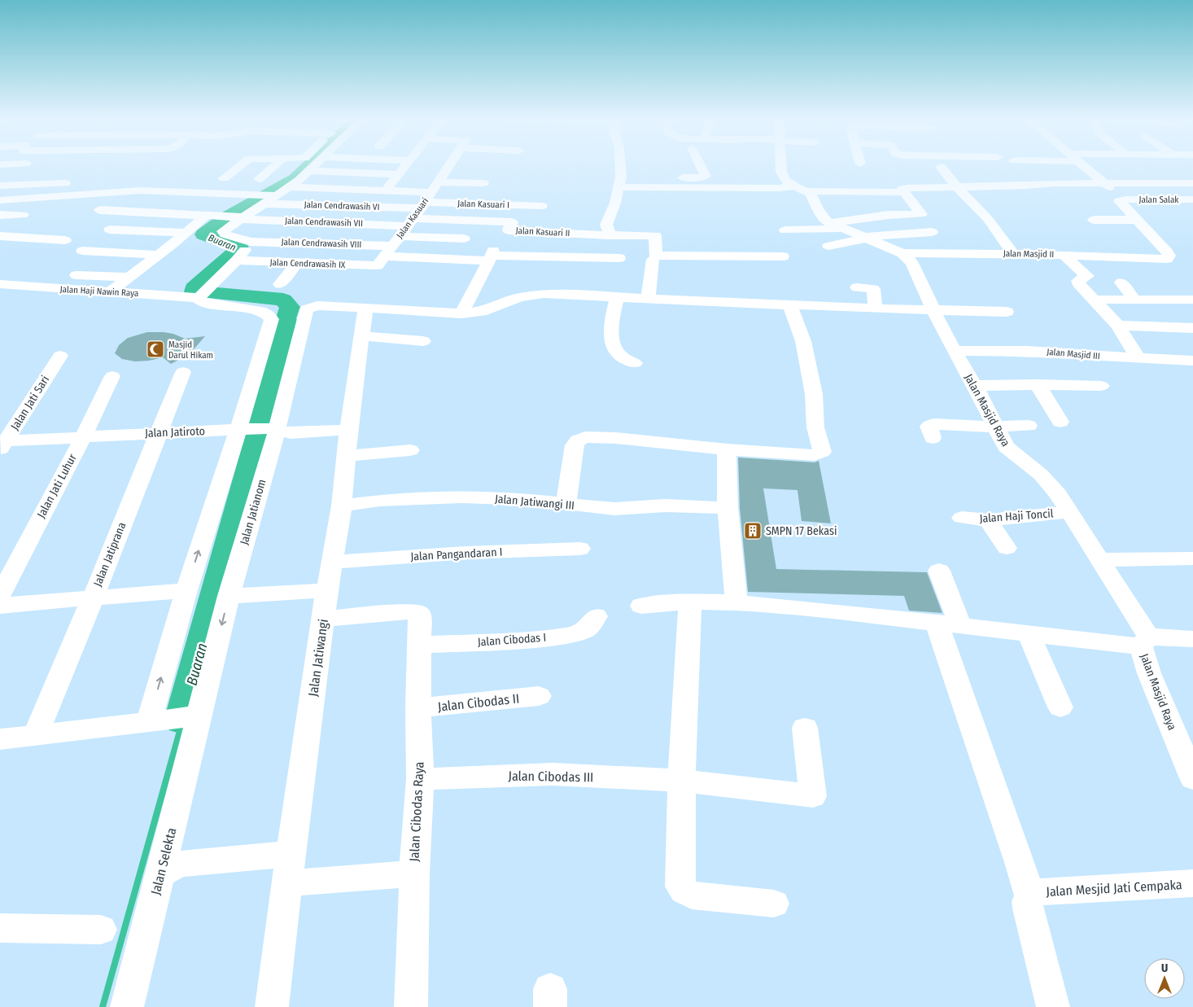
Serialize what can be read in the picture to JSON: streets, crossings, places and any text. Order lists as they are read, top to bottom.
{
  "streets": {
    "street": [
      "Jalan Salak",
      "Jalan Kasuari I",
      "Jalan Cendrawasih VI",
      "Jalan Cendrawasih VII",
      "Jalan Kasuari II",
      "Jalan Cendrawasih VIII",
      "Jalan Masjid II",
      "Jalan Cendrawasih IX",
      "Jalan Haji Nawin Raya",
      "Jalan Masjid III",
      "Jalan Jati Sari",
      "Jalan Masjid Raya",
      "Jalan Jatiroto",
      "Jalan Jati Luhur",
      "Jalan Jatiwangi III",
      "Jalan Jatianom",
      "Jalan Haji Toncil",
      "Jalan Jatiprana",
      "Jalan Pangandaran I",
      "Jalan Cibodas I",
      "Jalan Jatiwangi",
      "Jalan Cibodas II",
      "Jalan Cibodas III",
      "Jalan Cibodas Raya",
      "Jalan Selekta",
      "Jalan Mesjid Jati Cempaka"
    ]
  },
  "crossings": [
    ["Jalan Kasuari I", "Jalan Cendrawasih VI"],
    ["Jalan Kasuari I", "Jalan Cendrawasih VII"],
    ["Jalan Kasuari I", "Jalan Kasuari II"],
    ["Jalan Kasuari I", "Jalan Cendrawasih VIII"],
    ["Jalan Kasuari I", "Jalan Cendrawasih IX"],
    ["Jalan Cendrawasih VI", "Jalan Cendrawasih VII"],
    ["Jalan Cendrawasih VI", "Jalan Kasuari II"],
    ["Jalan Cendrawasih VI", "Jalan Cendrawasih VIII"],
    ["Jalan Cendrawasih VI", "Jalan Cendrawasih IX"],
    ["Jalan Cendrawasih VII", "Jalan Kasuari II"],
    ["Jalan Cendrawasih VII", "Jalan Cendrawasih VIII"],
    ["Jalan Cendrawasih VII", "Jalan Cendrawasih IX"],
    ["Jalan Kasuari II", "Jalan Cendrawasih VIII"],
    ["Jalan Kasuari II", "Jalan Cendrawasih IX"],
    ["Jalan Cendrawasih VIII", "Jalan Cendrawasih IX"],
    ["Jalan Masjid II", "Jalan Masjid Raya"],
    ["Jalan Haji Nawin Raya", "Jalan Jatiroto"],
    ["Jalan Haji Nawin Raya", "Jalan Jatianom"],
    ["Jalan Masjid III", "Jalan Masjid Raya"],
    ["Jalan Jati Sari", "Jalan Jatiroto"],
    ["Jalan Masjid Raya", "Jalan Haji Toncil"],
    ["Jalan Jatiroto", "Jalan Jati Luhur"],
    ["Jalan Jatiroto", "Jalan Jatianom"],
    ["Jalan Jatiroto", "Jalan Jatiprana"],
    ["Jalan Jatiroto", "Jalan Jatiwangi"],
    ["Jalan Jatiwangi III", "Jalan Jatiwangi"],
    ["Jalan Jatianom", "Jalan Jatiwangi"],
    ["Jalan Jatianom", "Jalan Selekta"],
    ["Jalan Pangandaran I", "Jalan Jatiwangi"],
    ["Jalan Cibodas I", "Jalan Cibodas Raya"],
    ["Jalan Jatiwangi", "Jalan Cibodas Raya"],
    ["Jalan Cibodas II", "Jalan Cibodas Raya"],
    ["Jalan Cibodas III", "Jalan Cibodas Raya"]
  ],
  "water": ["Buaran"],
  "places": {
    "mosque": ["Masjid Darul Hikam"],
    "building": ["SMPN 17 Bekasi"]
  },
  "north": "top"
}
